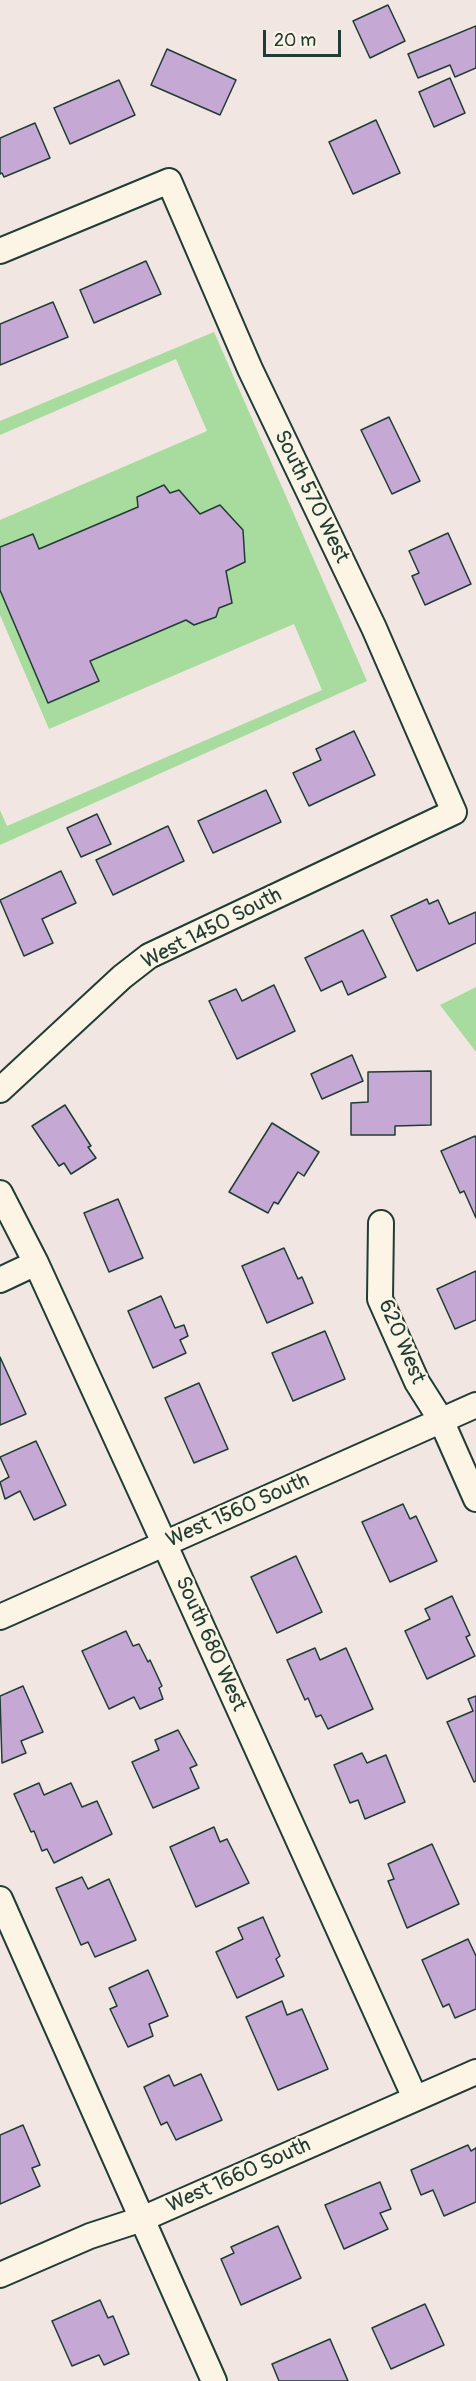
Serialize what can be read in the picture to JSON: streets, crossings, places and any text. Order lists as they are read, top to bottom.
{
  "streets": {
    "street": [
      "South 570 West",
      "West 1450 South",
      "620 West",
      "West 1560 South",
      "South 680 West",
      "West 1660 South"
    ]
  },
  "crossings": [
    ["South 570 West", "West 1450 South"],
    ["620 West", "West 1560 South"],
    ["West 1560 South", "South 680 West"],
    ["South 680 West", "West 1660 South"]
  ],
  "scale_bar": "20 m"
}
